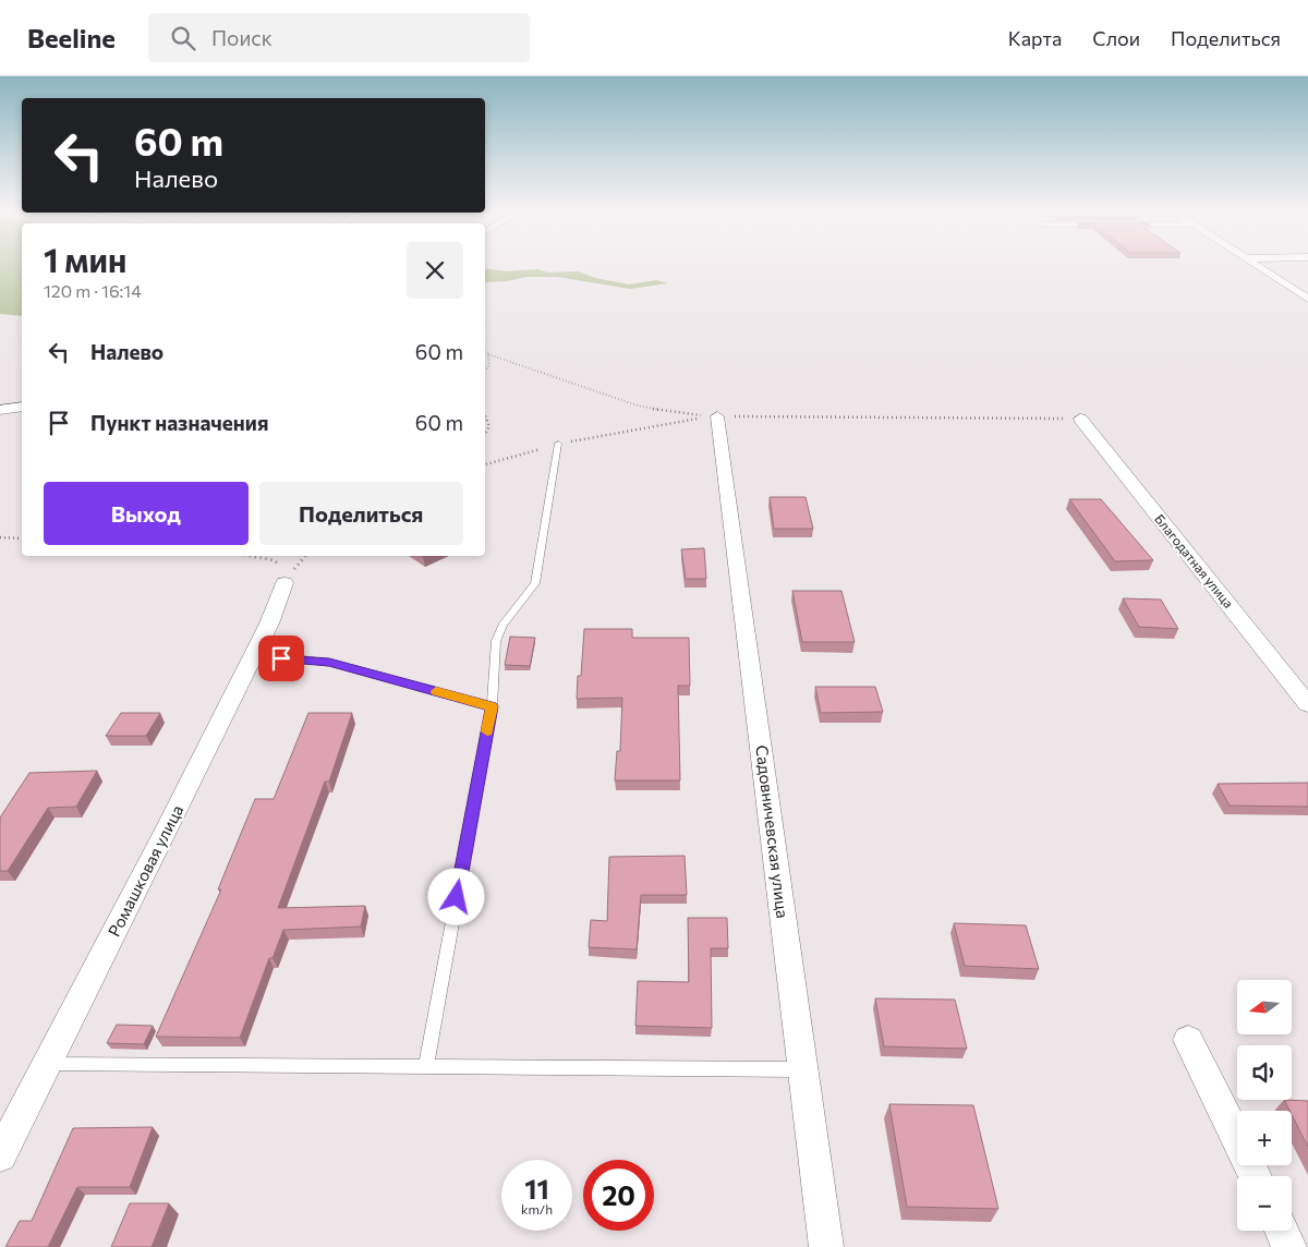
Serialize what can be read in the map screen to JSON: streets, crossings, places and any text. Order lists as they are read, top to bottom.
{
  "streets": {
    "street": ["Благодатная улица", "Садовничевская улица", "Ромашковая улица"]
  },
  "north": "left",
  "page": {
    "header": "Beeline",
    "search": "Поиск",
    "nav": ["Карта", "Слои", "Поделиться"],
    "turn": ["60 m", "Налево"],
    "heading": ["1 мин", "120 m · 16:14"],
    "list": [
      {
        "name": "Налево",
        "value": "60 m"
      },
      {
        "name": "Пункт назначения",
        "value": "60 m"
      }
    ],
    "buttons": ["Выход", "Поделиться"],
    "map_buttons": ["+", "−"],
    "speed": "11 km/h",
    "limit": "20"
  }
}
